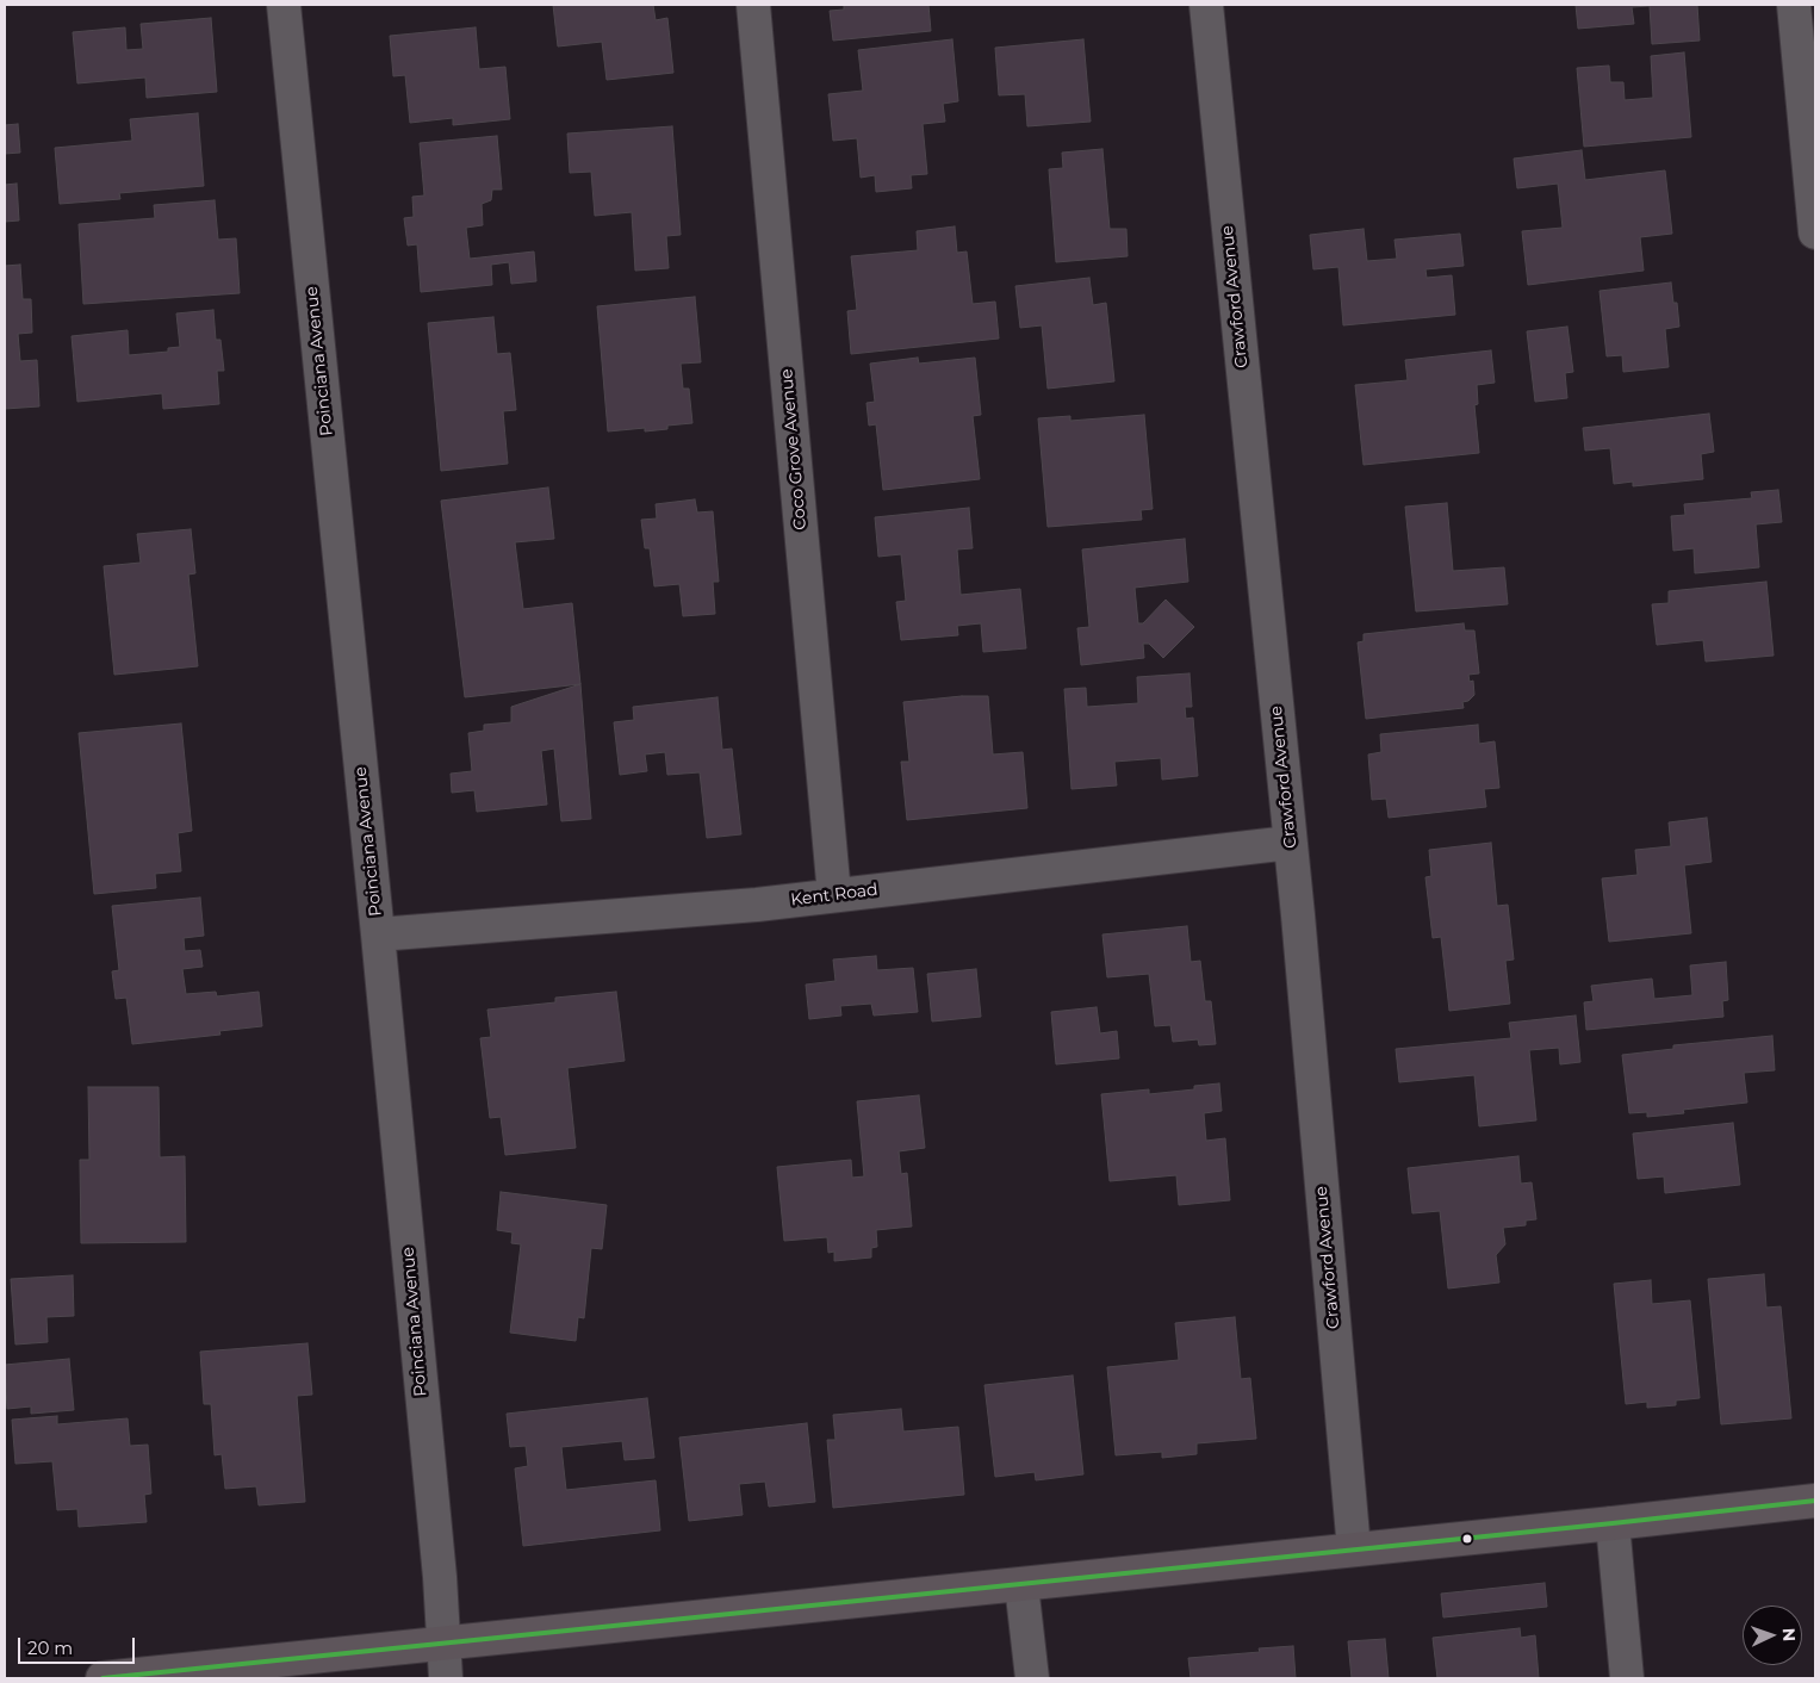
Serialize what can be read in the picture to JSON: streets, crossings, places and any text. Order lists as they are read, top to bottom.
{
  "streets": {
    "street": [
      "Crawford Avenue",
      "Poinciana Avenue",
      "Coco Grove Avenue",
      "Kent Road"
    ]
  },
  "crossings": [
    ["Crawford Avenue", "Kent Road"],
    ["Poinciana Avenue", "Kent Road"],
    ["Coco Grove Avenue", "Kent Road"]
  ],
  "scale_bar": "20 m",
  "north": "right"
}
